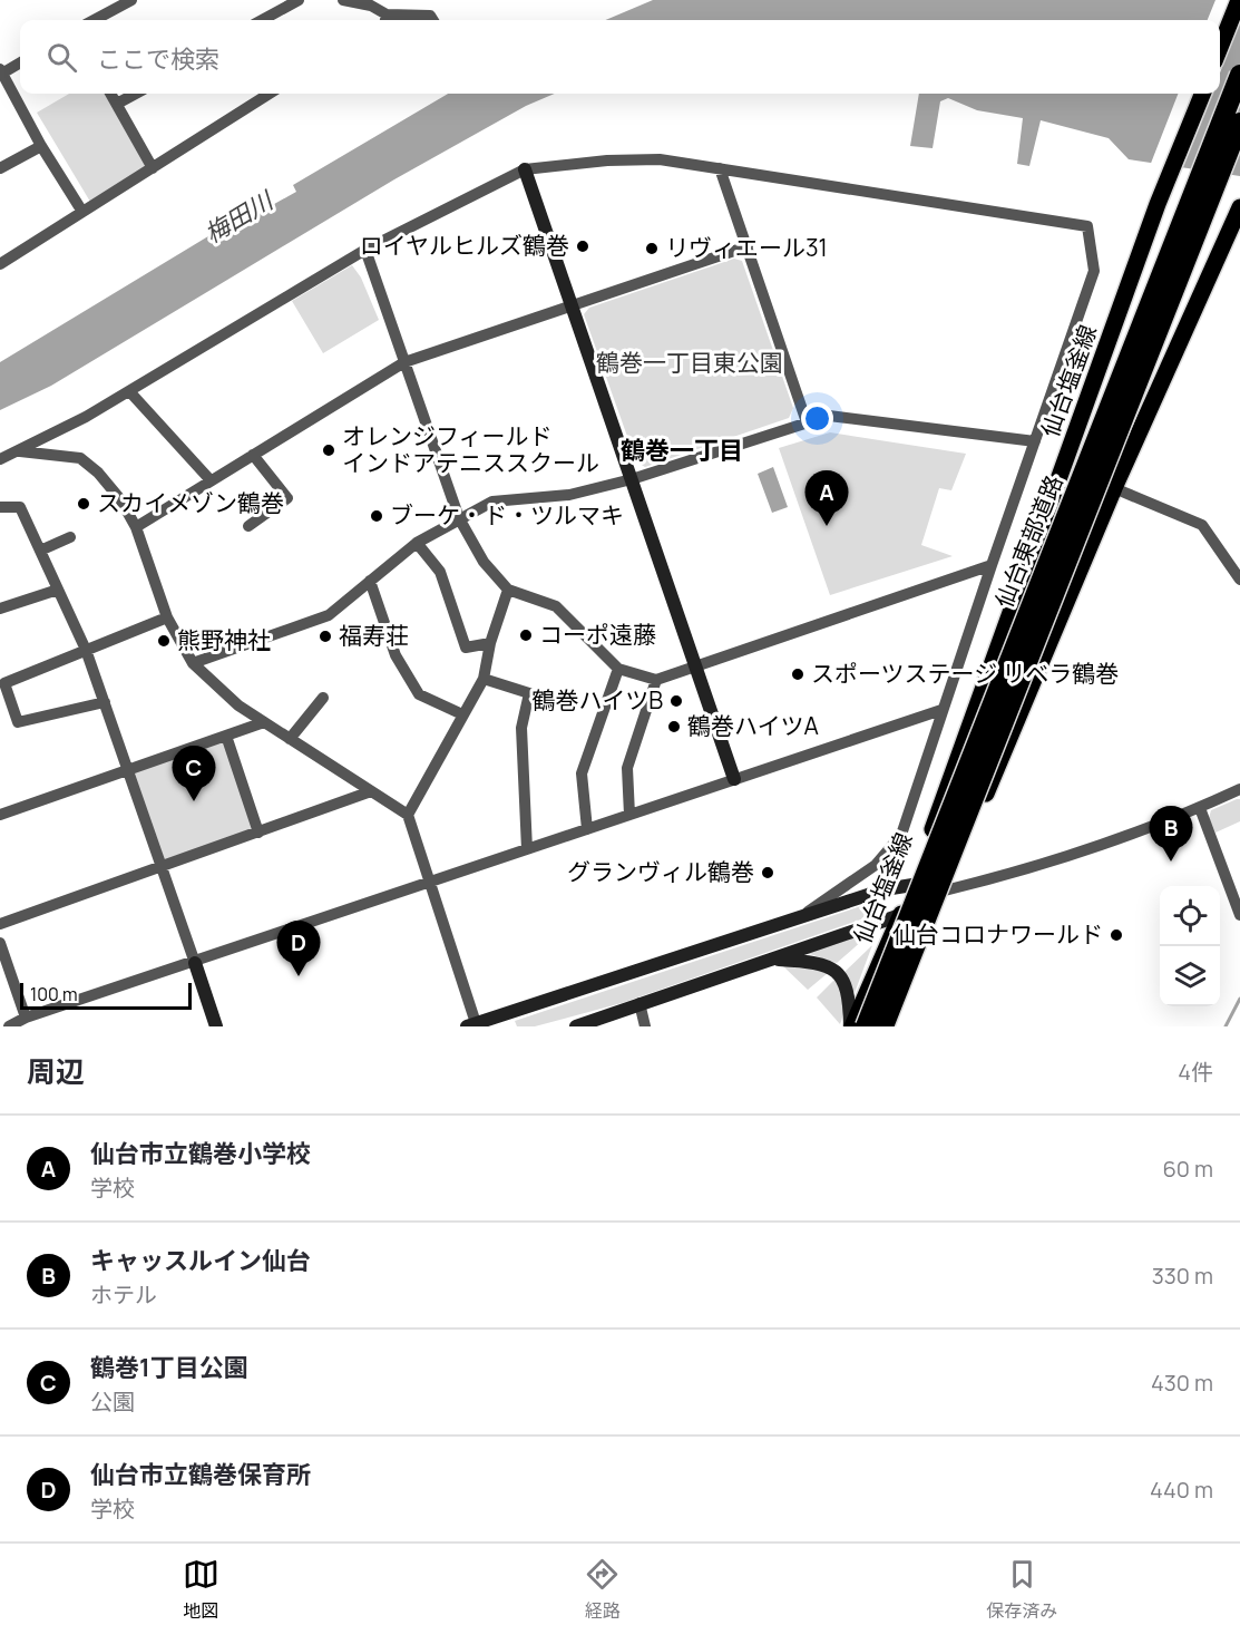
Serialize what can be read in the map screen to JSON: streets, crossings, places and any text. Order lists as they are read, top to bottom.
{
  "streets": {
    "highway": ["仙台東部道路"],
    "main road": ["仙台塩釜線"]
  },
  "districts": ["鶴巻一丁目"],
  "water": ["梅田川"],
  "parks": ["鶴巻一丁目東公園"],
  "places": [
    "ロイヤルヒルズ鶴巻",
    "リヴィエール31",
    "オレンジフィールド インドアテニススクール",
    "スカイメゾン鶴巻",
    "ブーケ・ド・ツルマキ",
    "コーポ遠藤",
    "福寿荘",
    "熊野神社",
    "スポーツステージ リベラ鶴巻",
    "鶴巻ハイツB",
    "鶴巻ハイツA",
    "グランヴィル鶴巻",
    "仙台コロナワールド"
  ],
  "scale_bar": "100 m",
  "page": {
    "search": "ここで検索",
    "pins": [
      "A",
      "C",
      "B",
      "D"
    ],
    "scale": "100 m",
    "heading": ["周辺", "4件"],
    "list": [
      {
        "mark": "A",
        "name": "仙台市立鶴巻小学校",
        "note": "学校",
        "value": "60 m"
      },
      {
        "mark": "B",
        "name": "キャッスルイン仙台",
        "note": "ホテル",
        "value": "330 m"
      },
      {
        "mark": "C",
        "name": "鶴巻1丁目公園",
        "note": "公園",
        "value": "430 m"
      },
      {
        "mark": "D",
        "name": "仙台市立鶴巻保育所",
        "note": "学校",
        "value": "440 m"
      }
    ],
    "nav": ["地図", "経路", "保存済み"]
  }
}
